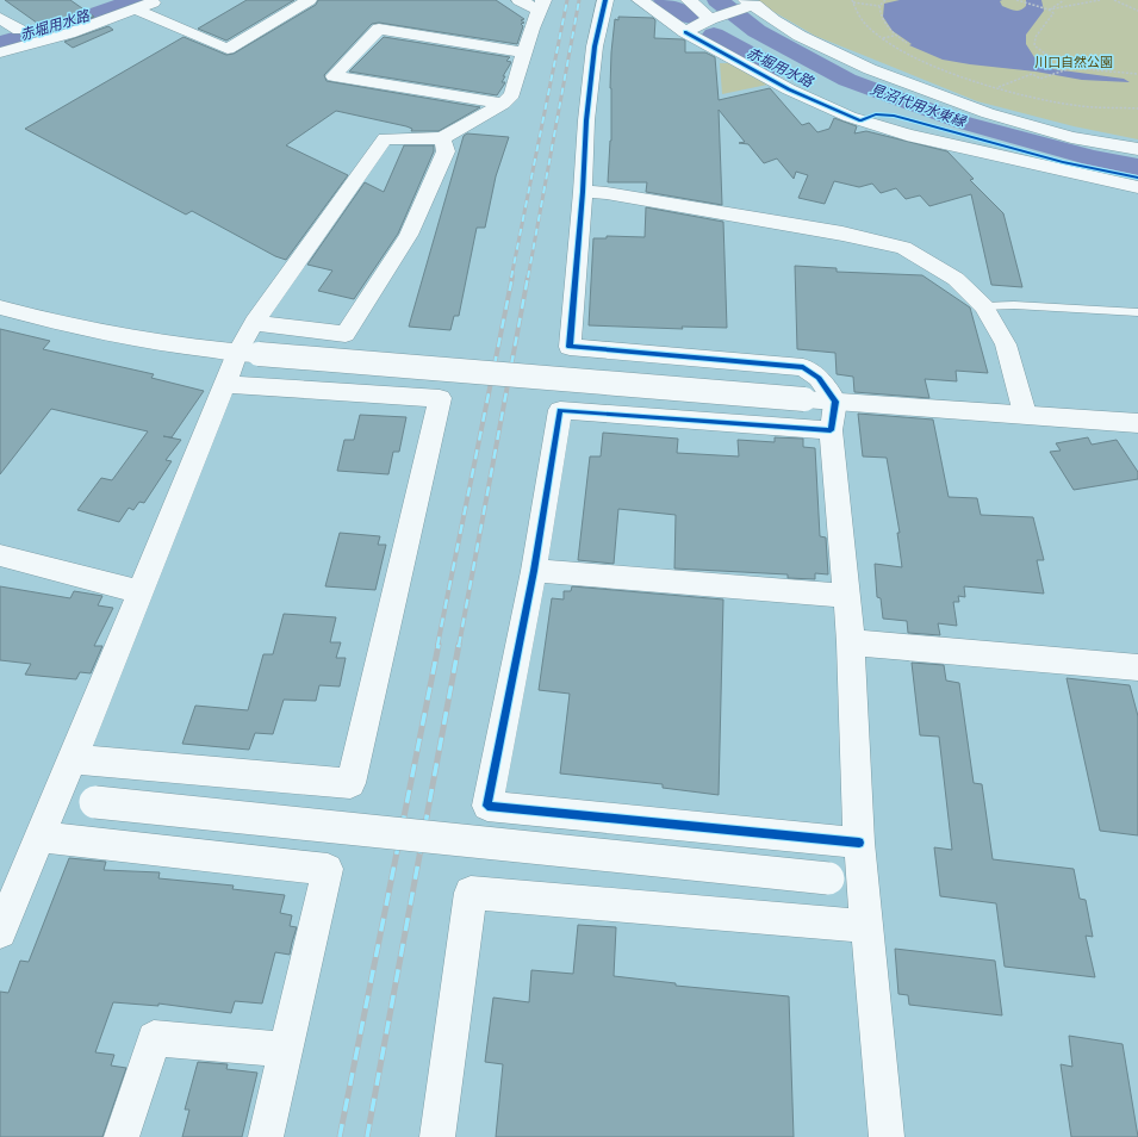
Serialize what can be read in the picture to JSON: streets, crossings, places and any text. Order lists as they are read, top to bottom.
{
  "water": ["赤堀用水路", "見沼代用水東縁"],
  "parks": ["川口自然公園"]
}
